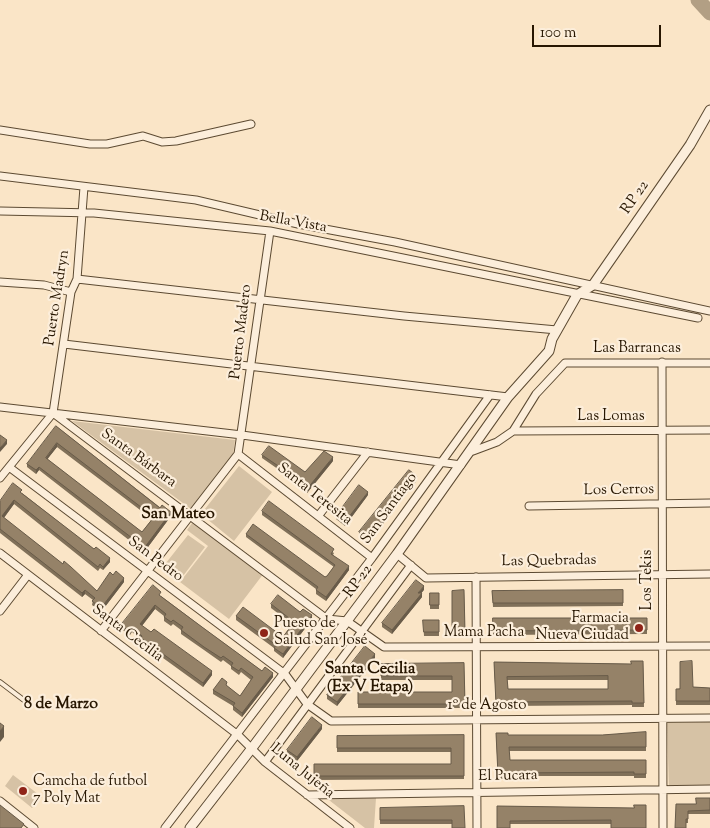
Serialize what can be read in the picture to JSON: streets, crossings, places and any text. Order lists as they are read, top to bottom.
{
  "streets": {
    "street": [
      "RP 22",
      "Bella Vista",
      "Puerto Madryn",
      "Puerto Madero",
      "Las Barrancas",
      "Las Lomas",
      "Santa Bárbara",
      "Los Cerros",
      "Santa Teresita",
      "San Santiago",
      "San Pedro",
      "Las Quebradas",
      "Los Tekis",
      "Mama Pacha",
      "Santa Cecilia",
      "1º de Agosto",
      "Luna Jujeña",
      "El Pucara"
    ]
  },
  "crossings": [
    ["RP 22", "Bella Vista"],
    ["RP 22", "Las Quebradas"],
    ["RP 22", "Mama Pacha"],
    ["RP 22", "1º de Agosto"],
    ["RP 22", "Luna Jujeña"],
    ["Bella Vista", "Puerto Madryn"],
    ["Bella Vista", "Puerto Madero"],
    ["Puerto Madryn", "Santa Bárbara"],
    ["Puerto Madero", "Santa Teresita"],
    ["Las Barrancas", "Las Lomas"],
    ["Las Barrancas", "Los Tekis"],
    ["Las Lomas", "Los Tekis"],
    ["Santa Bárbara", "San Santiago"],
    ["Los Cerros", "Los Tekis"],
    ["Santa Teresita", "San Santiago"],
    ["San Santiago", "San Pedro"],
    ["San Santiago", "Santa Cecilia"],
    ["San Santiago", "1º de Agosto"],
    ["San Santiago", "Luna Jujeña"],
    ["San Pedro", "1º de Agosto"],
    ["Las Quebradas", "Los Tekis"],
    ["Los Tekis", "Mama Pacha"],
    ["Los Tekis", "1º de Agosto"],
    ["Los Tekis", "El Pucara"],
    ["Santa Cecilia", "Luna Jujeña"],
    ["Luna Jujeña", "El Pucara"]
  ],
  "districts": ["San Mateo", "Santa Cecilia (Ex V Etapa)", "8 de Marzo"],
  "places": ["Farmacia Nueva Ciudad", "Puesto de Salud San José", "Camcha de futbol 7 Poly Mat"],
  "scale_bar": "100 m"
}
